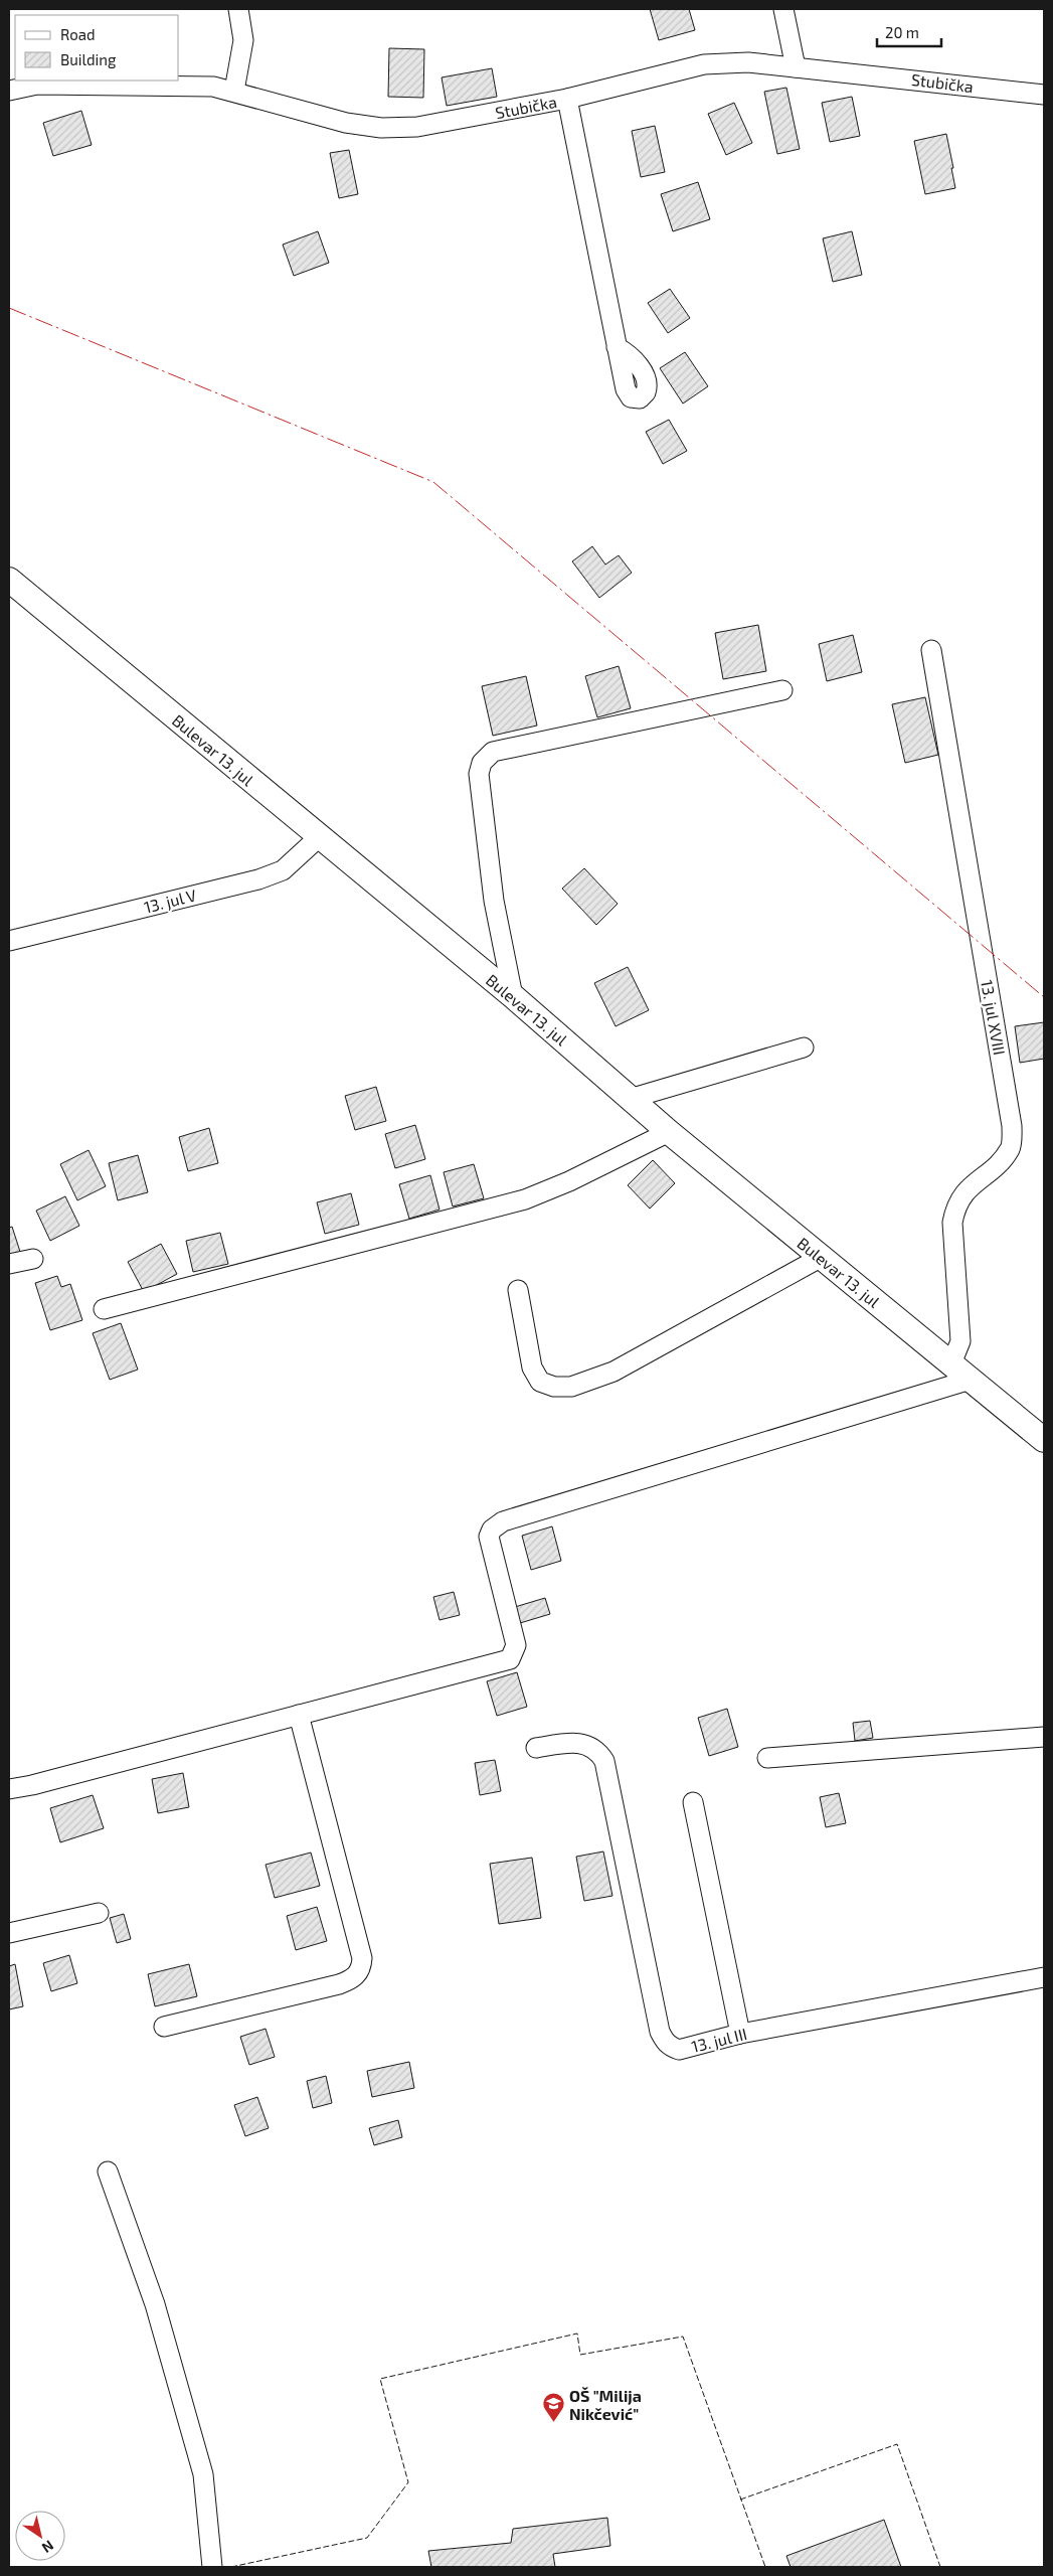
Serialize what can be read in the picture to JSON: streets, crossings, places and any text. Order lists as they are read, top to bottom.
{
  "streets": {
    "street": [
      "Stubička",
      "Bulevar 13. jul",
      "13. jul V",
      "13. jul XVIII",
      "13. jul III"
    ]
  },
  "crossings": [
    ["Bulevar 13. jul", "13. jul V"],
    ["Bulevar 13. jul", "13. jul XVIII"]
  ],
  "places": {
    "school or university": ["OŠ \"Milija Nikčević\""]
  },
  "legend": ["Road", "Building"],
  "scale_bar": "20 m",
  "north": "bottom right"
}
